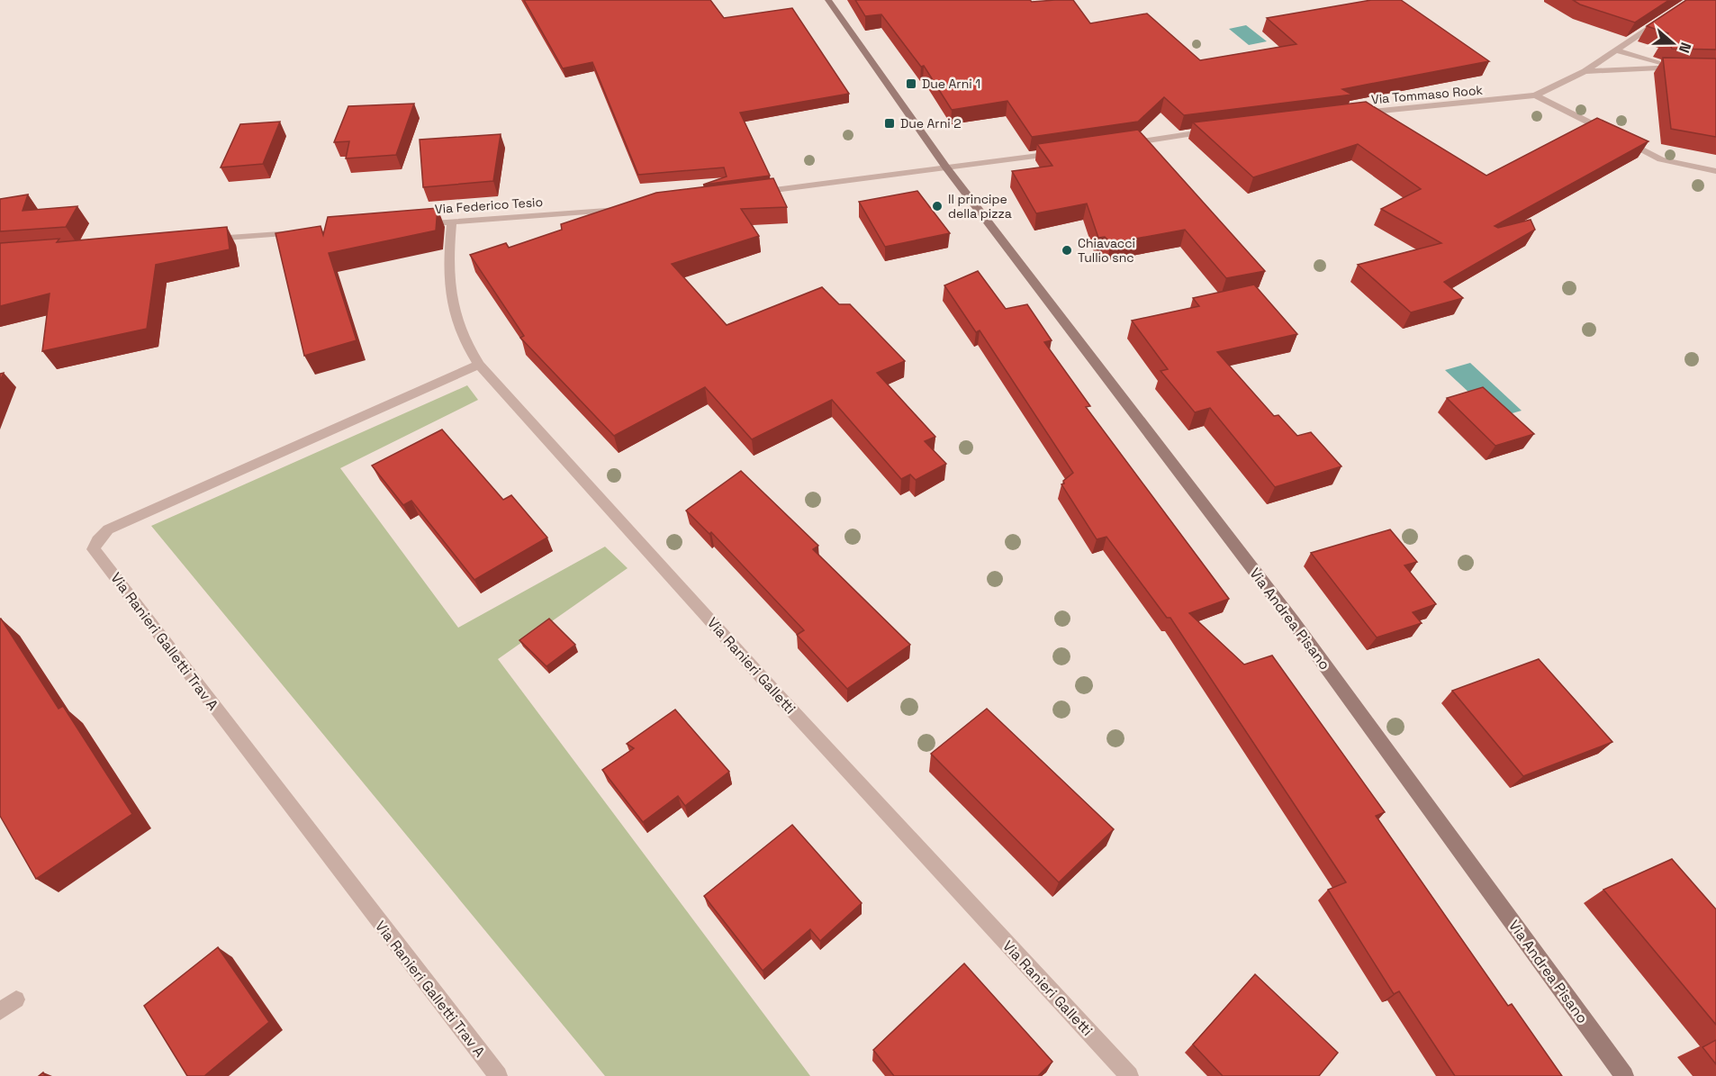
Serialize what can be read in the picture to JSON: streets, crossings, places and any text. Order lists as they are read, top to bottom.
{
  "streets": {
    "street": [
      "Via Tommaso Rook",
      "Via Federico Tesio",
      "Via Andrea Pisano",
      "Via Ranieri Galletti Trav A",
      "Via Ranieri Galletti"
    ]
  },
  "crossings": [
    ["Via Federico Tesio", "Via Ranieri Galletti"],
    ["Via Ranieri Galletti Trav A", "Via Ranieri Galletti"]
  ],
  "places": {
    "transit": ["Due Arni 1", "Due Arni 2"],
    "other": ["Il principe della pizza", "Chiavacci Tullio snc"]
  },
  "north": "right"
}
